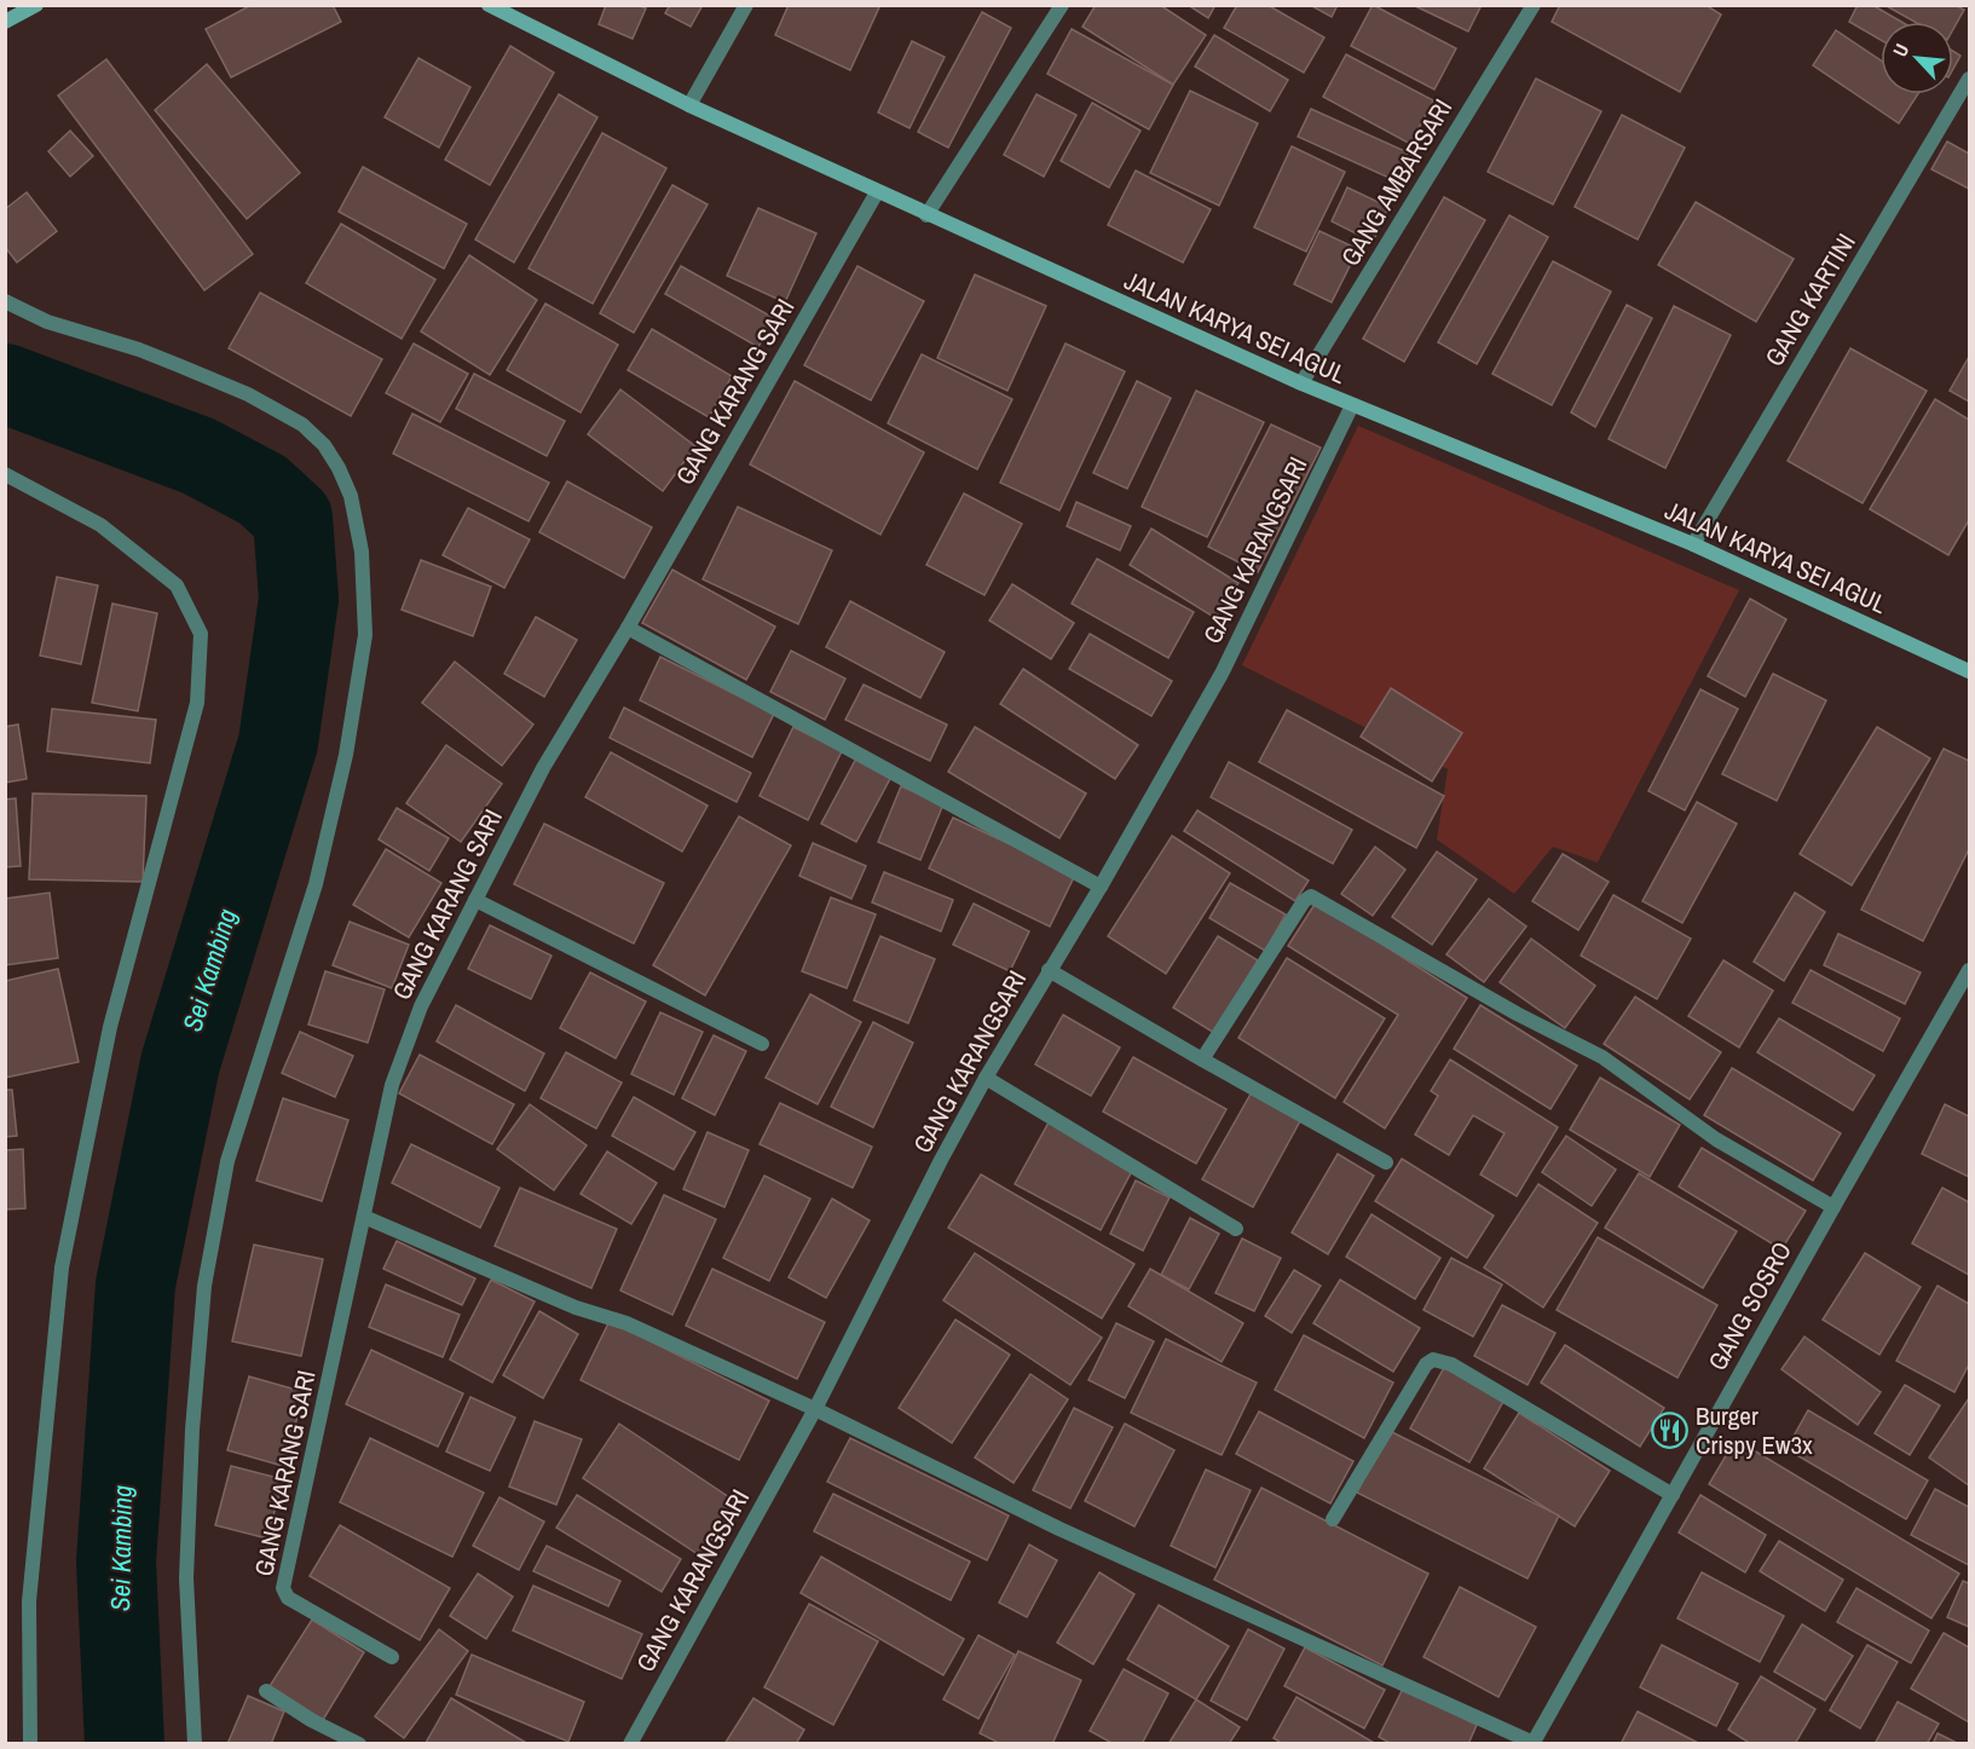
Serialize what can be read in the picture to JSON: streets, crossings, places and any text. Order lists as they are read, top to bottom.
{
  "streets": {
    "main road": ["JALAN KARYA SEI AGUL"],
    "street": [
      "GANG AMBARSARI",
      "GANG KARTINI",
      "GANG KARANG SARI",
      "GANG KARANGSARI",
      "GANG SOSRO"
    ]
  },
  "crossings": [
    ["GANG AMBARSARI", "JALAN KARYA SEI AGUL"],
    ["GANG KARTINI", "JALAN KARYA SEI AGUL"],
    ["JALAN KARYA SEI AGUL", "GANG KARANG SARI"],
    ["JALAN KARYA SEI AGUL", "GANG KARANGSARI"]
  ],
  "water": ["Sei Kambing"],
  "places": {
    "restaurant": ["Burger Crispy Ew3x"]
  },
  "north": "top left"
}
